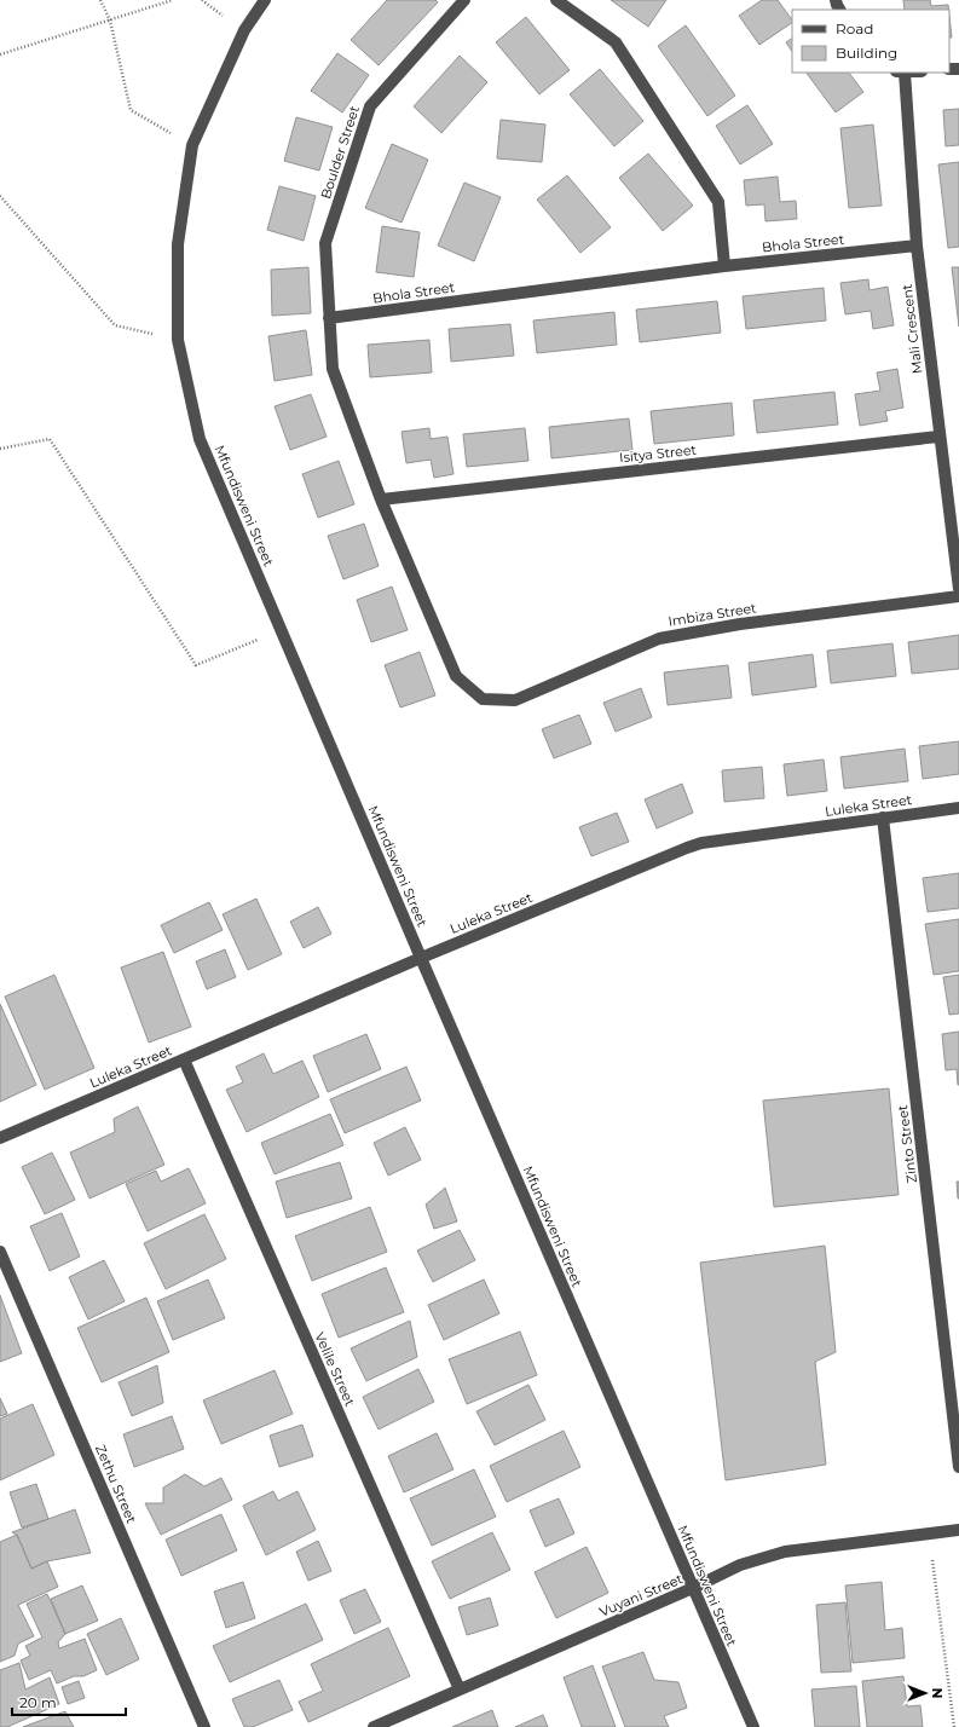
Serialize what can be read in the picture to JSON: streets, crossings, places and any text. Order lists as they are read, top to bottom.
{
  "streets": {
    "street": [
      "Boulder Street",
      "Bhola Street",
      "Mali Crescent",
      "Isitya Street",
      "Mfundisweni Street",
      "Imbiza Street",
      "Luleka Street",
      "Zinto Street",
      "Velile Street",
      "Zethu Street",
      "Vuyani Street"
    ]
  },
  "crossings": [
    ["Boulder Street", "Bhola Street"],
    ["Bhola Street", "Mali Crescent"],
    ["Mali Crescent", "Isitya Street"],
    ["Isitya Street", "Imbiza Street"],
    ["Mfundisweni Street", "Luleka Street"],
    ["Mfundisweni Street", "Vuyani Street"],
    ["Luleka Street", "Zinto Street"],
    ["Luleka Street", "Velile Street"],
    ["Velile Street", "Vuyani Street"]
  ],
  "legend": ["Road", "Building"],
  "scale_bar": "20 m",
  "north": "right"
}
